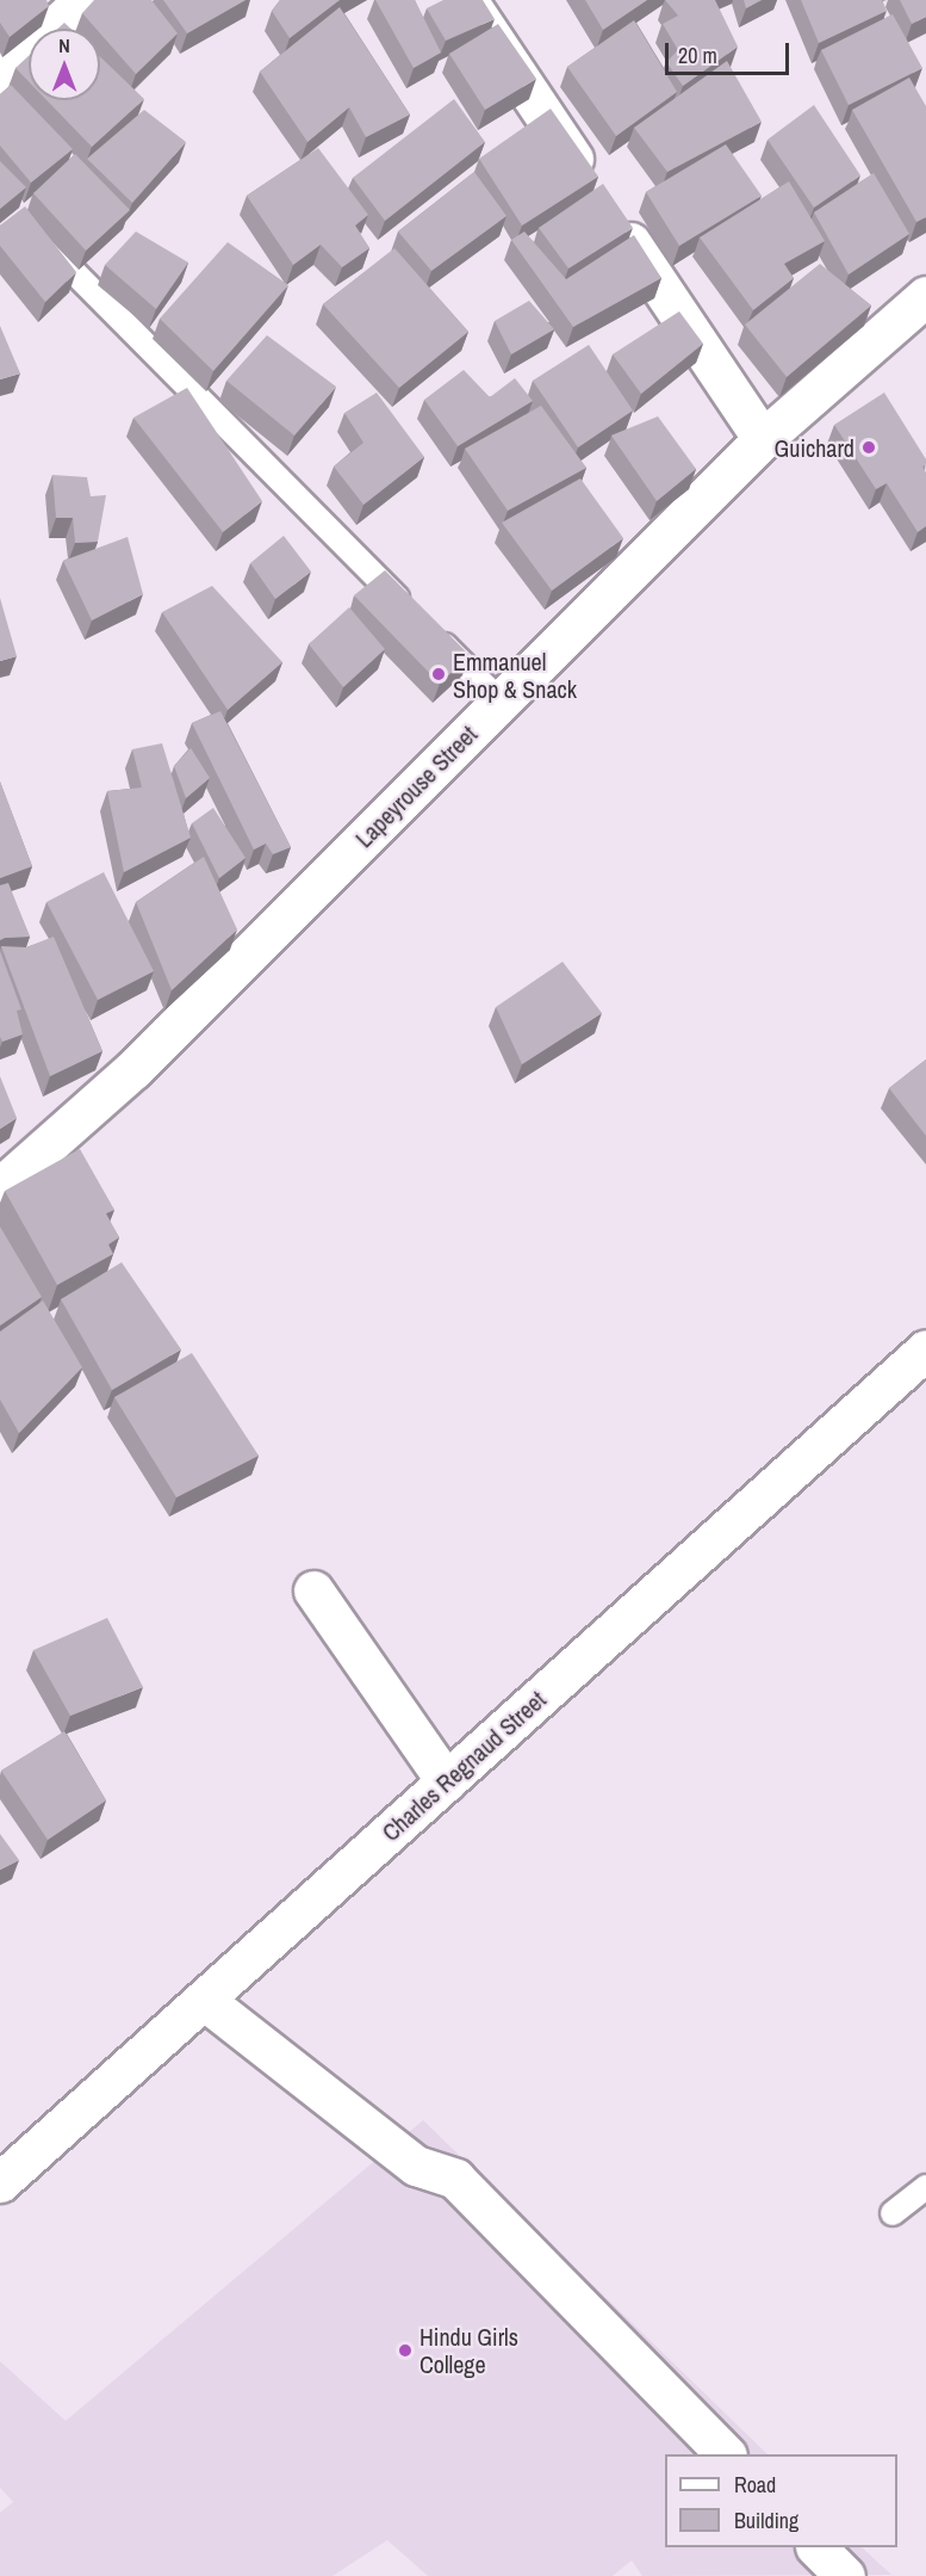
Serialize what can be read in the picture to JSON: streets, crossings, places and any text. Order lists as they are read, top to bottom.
{
  "streets": {
    "street": ["Lapeyrouse Street", "Charles Regnaud Street"]
  },
  "places": ["Guichard", "Emmanuel Shop & Snack", "Hindu Girls College"],
  "legend": ["Road", "Building"],
  "scale_bar": "20 m",
  "north": "top"
}
